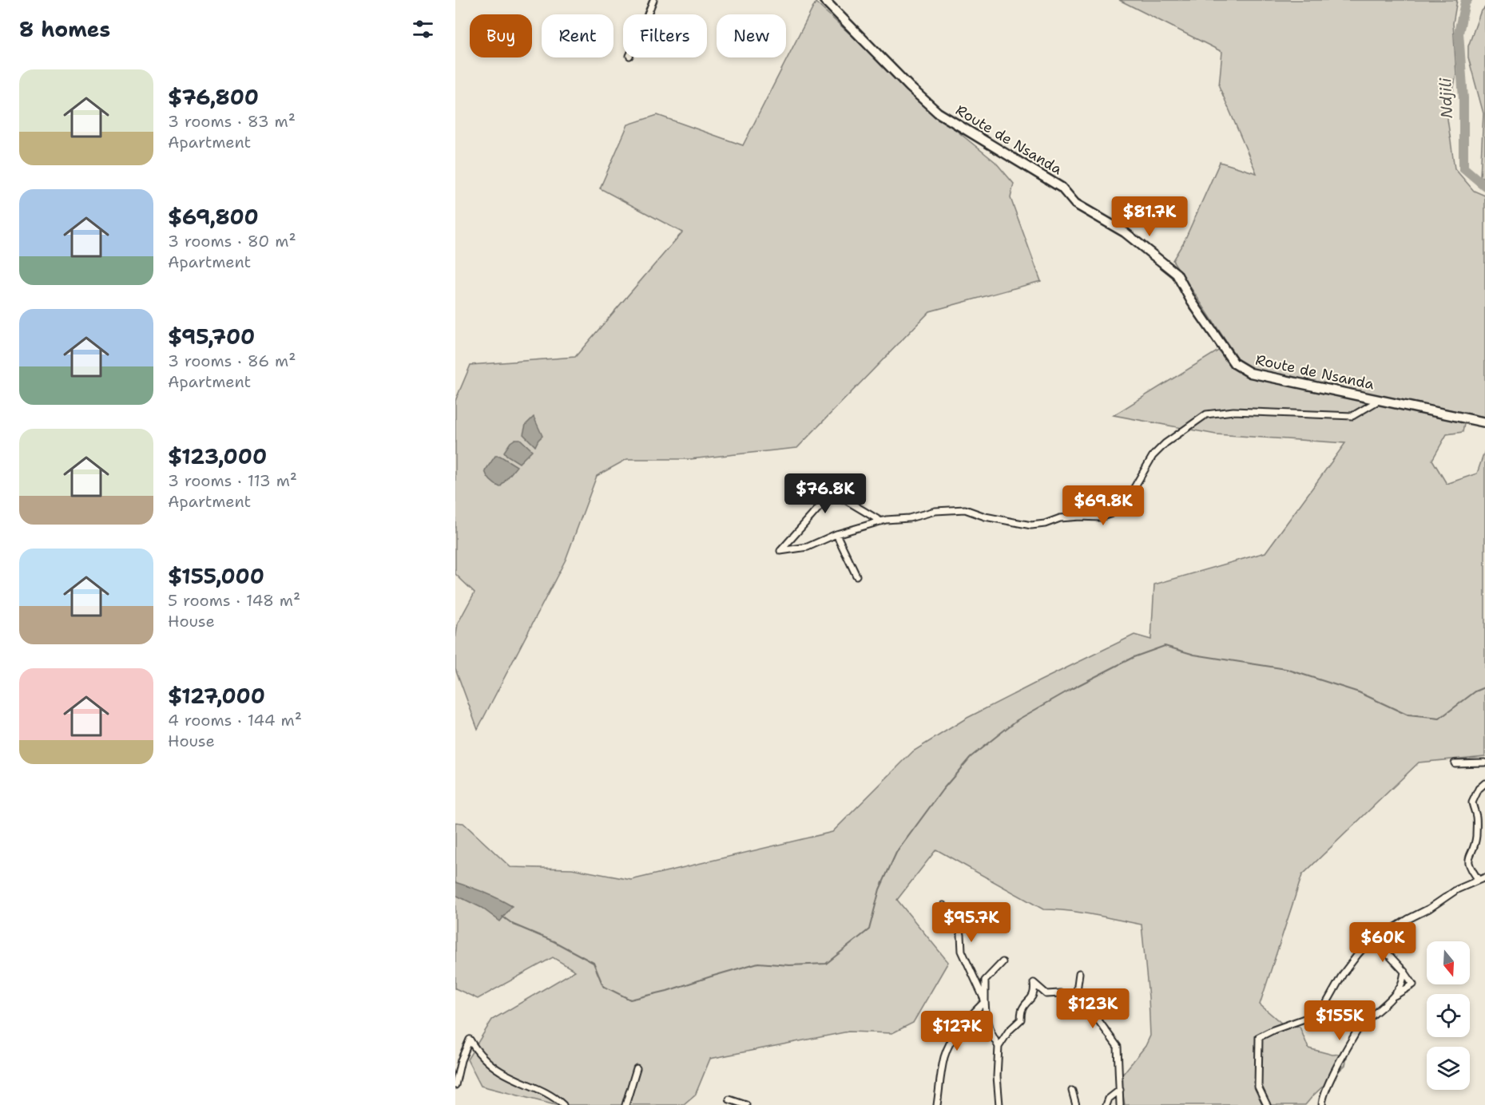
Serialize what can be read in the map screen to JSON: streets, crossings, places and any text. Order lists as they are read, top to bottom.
{
  "streets": {
    "street": ["Route de Nsanda"]
  },
  "water": ["Ndjili"],
  "north": "bottom",
  "page": {
    "heading": "8 homes",
    "chip": [
      "Buy",
      "Rent",
      "Filters",
      "New"
    ],
    "list": [
      {
        "name": "$76,800",
        "note": "3 rooms · 83 m² · Apartment"
      },
      {
        "name": "$69,800",
        "note": "3 rooms · 80 m² · Apartment"
      },
      {
        "name": "$95,700",
        "note": "3 rooms · 86 m² · Apartment"
      },
      {
        "name": "$123,000",
        "note": "3 rooms · 113 m² · Apartment"
      },
      {
        "name": "$155,000",
        "note": "5 rooms · 148 m² · House"
      },
      {
        "name": "$127,000",
        "note": "4 rooms · 144 m² · House"
      }
    ],
    "price": [
      "$81.7K",
      "$76.8K",
      "$69.8K",
      "$95.7K",
      "$60K",
      "$123K",
      "$155K",
      "$127K"
    ]
  }
}
